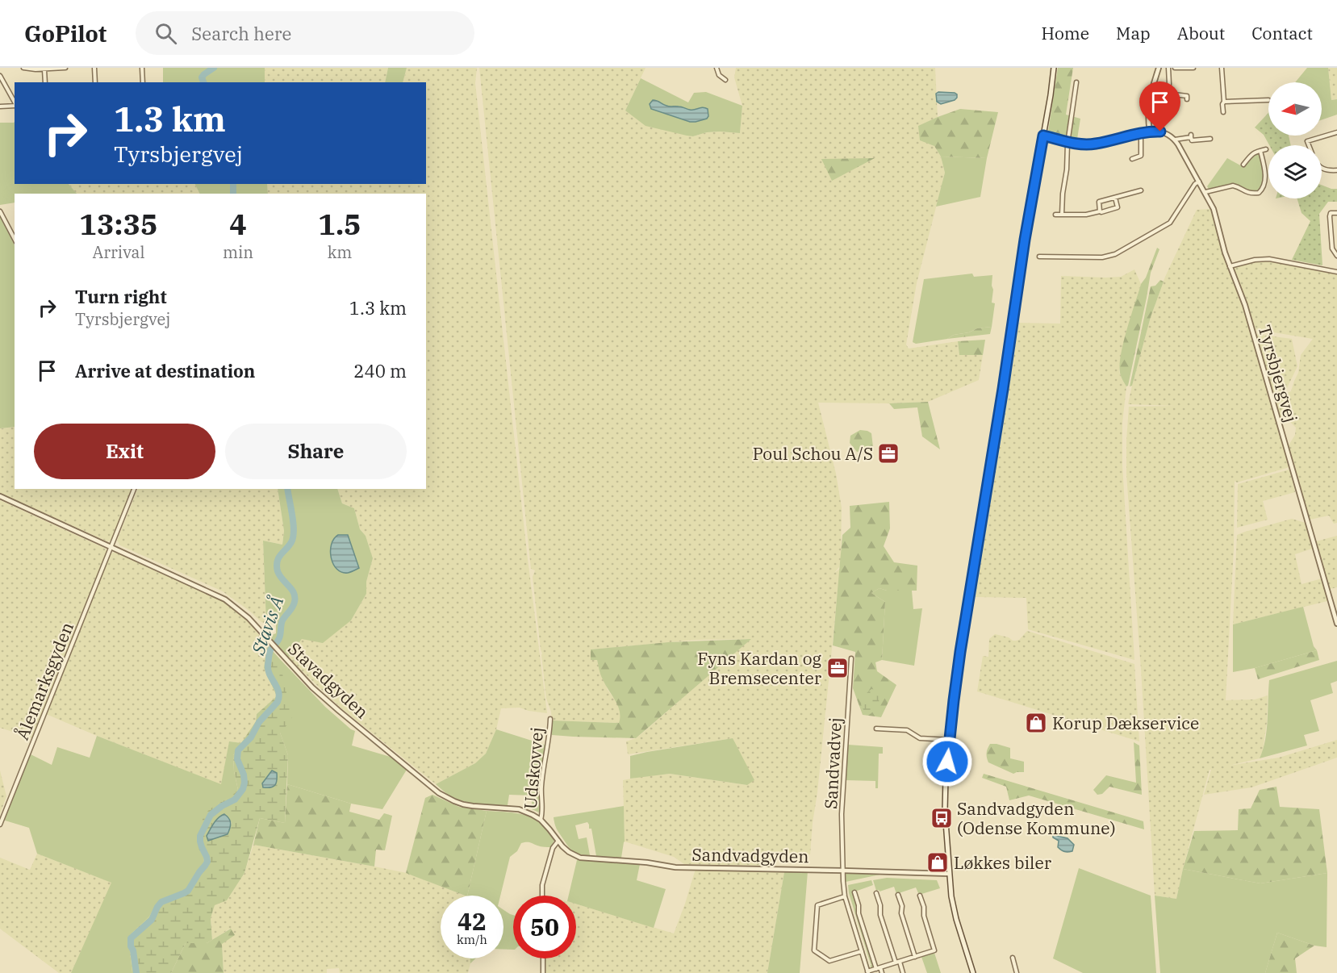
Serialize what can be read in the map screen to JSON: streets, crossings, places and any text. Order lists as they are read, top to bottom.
{
  "streets": {
    "street": [
      "Tyrsbjergvej",
      "Stavadgyden",
      "Ålemarksgyden",
      "Sandvadvej",
      "Udskovvej",
      "Sandvadgyden"
    ]
  },
  "crossings": [
    ["Stavadgyden", "Ålemarksgyden"],
    ["Stavadgyden", "Udskovvej"],
    ["Stavadgyden", "Sandvadgyden"],
    ["Sandvadvej", "Sandvadgyden"]
  ],
  "water": ["Stavis Å"],
  "places": {
    "office": ["Poul Schou A/S", "Fyns Kardan og Bremsecenter"],
    "shop": ["Korup Dækservice", "Løkkes biler"],
    "bus stop": ["Sandvadgyden (Odense Kommune)"]
  },
  "north": "left",
  "page": {
    "header": "GoPilot",
    "search": "Search here",
    "nav": [
      "Home",
      "Map",
      "About",
      "Contact"
    ],
    "turn": ["1.3 km", "Tyrsbjergvej"],
    "eta": [
      "13:35",
      "Arrival",
      "4",
      "min",
      "1.5",
      "km"
    ],
    "list": [
      {
        "name": "Turn right",
        "note": "Tyrsbjergvej",
        "value": "1.3 km"
      },
      {
        "name": "Arrive at destination",
        "value": "240 m"
      }
    ],
    "buttons": ["Exit", "Share"],
    "speed": "42 km/h",
    "limit": "50"
  }
}
